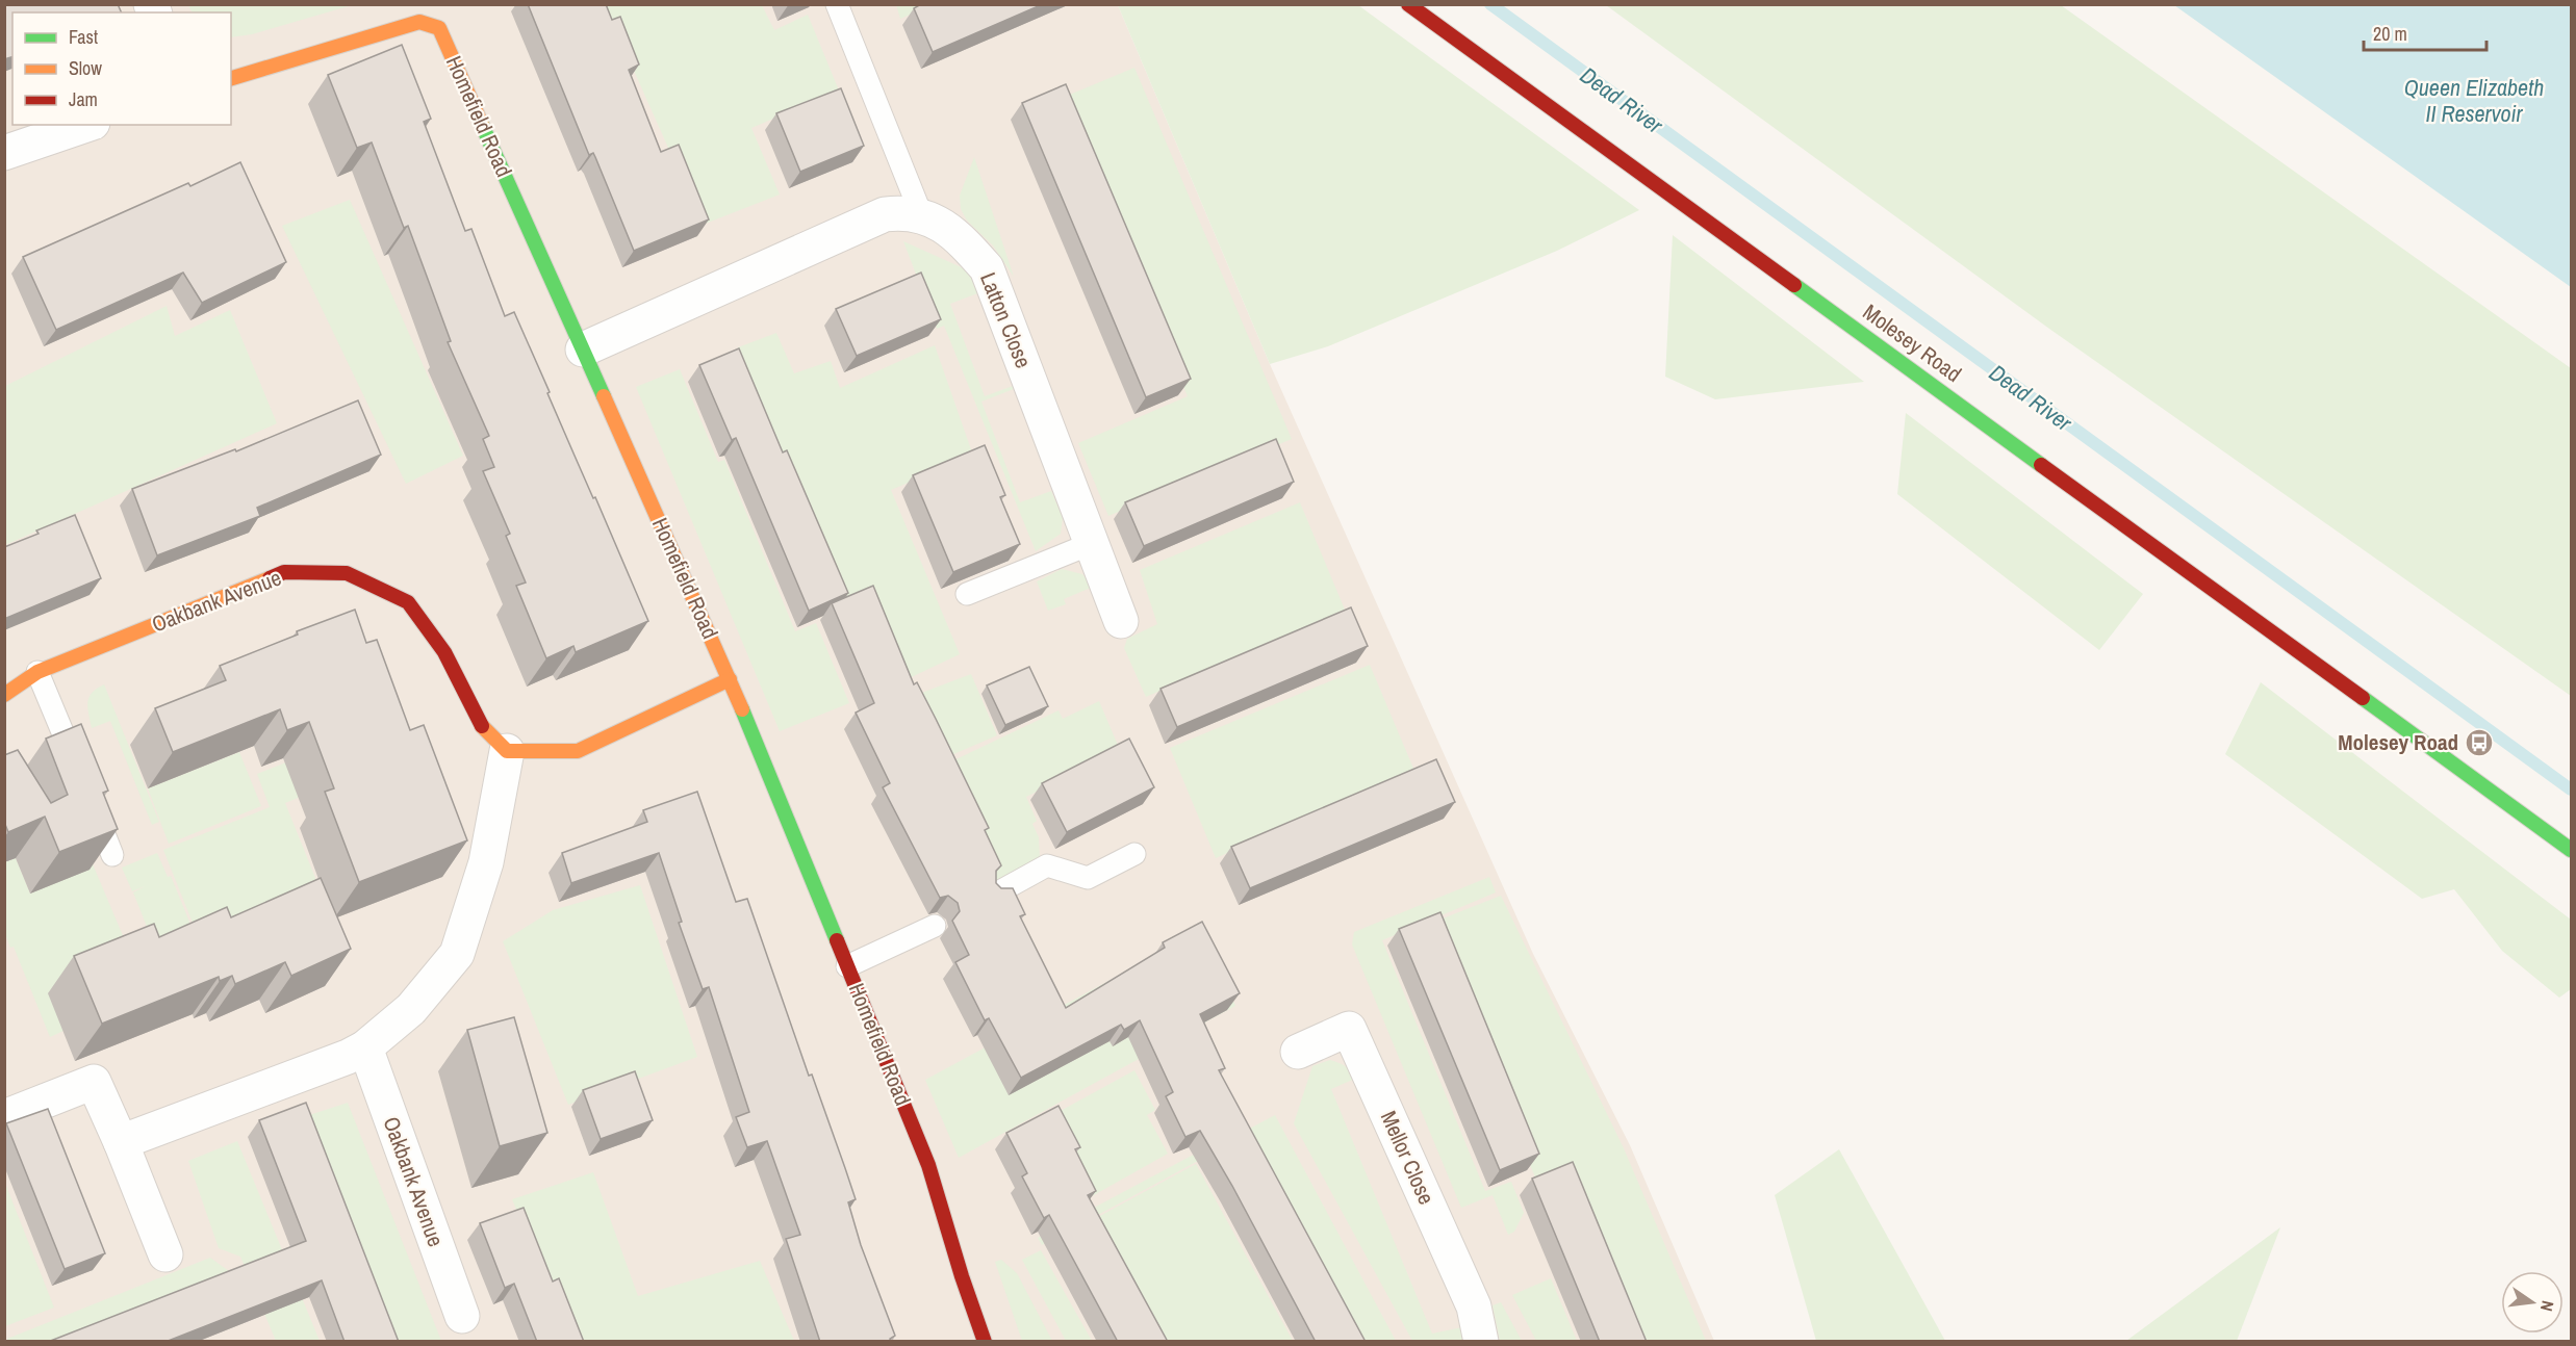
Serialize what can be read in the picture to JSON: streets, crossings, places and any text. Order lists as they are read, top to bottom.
{
  "streets": {
    "street": [
      "Homefield Road",
      "Latton Close",
      "Molesey Road",
      "Oakbank Avenue",
      "Mellor Close"
    ]
  },
  "water": ["Queen Elizabeth II Reservoir", "Dead River"],
  "places": {
    "bus stop": ["Molesey Road"]
  },
  "legend": ["Fast", "Slow", "Jam"],
  "scale_bar": "20 m",
  "north": "right"
}
